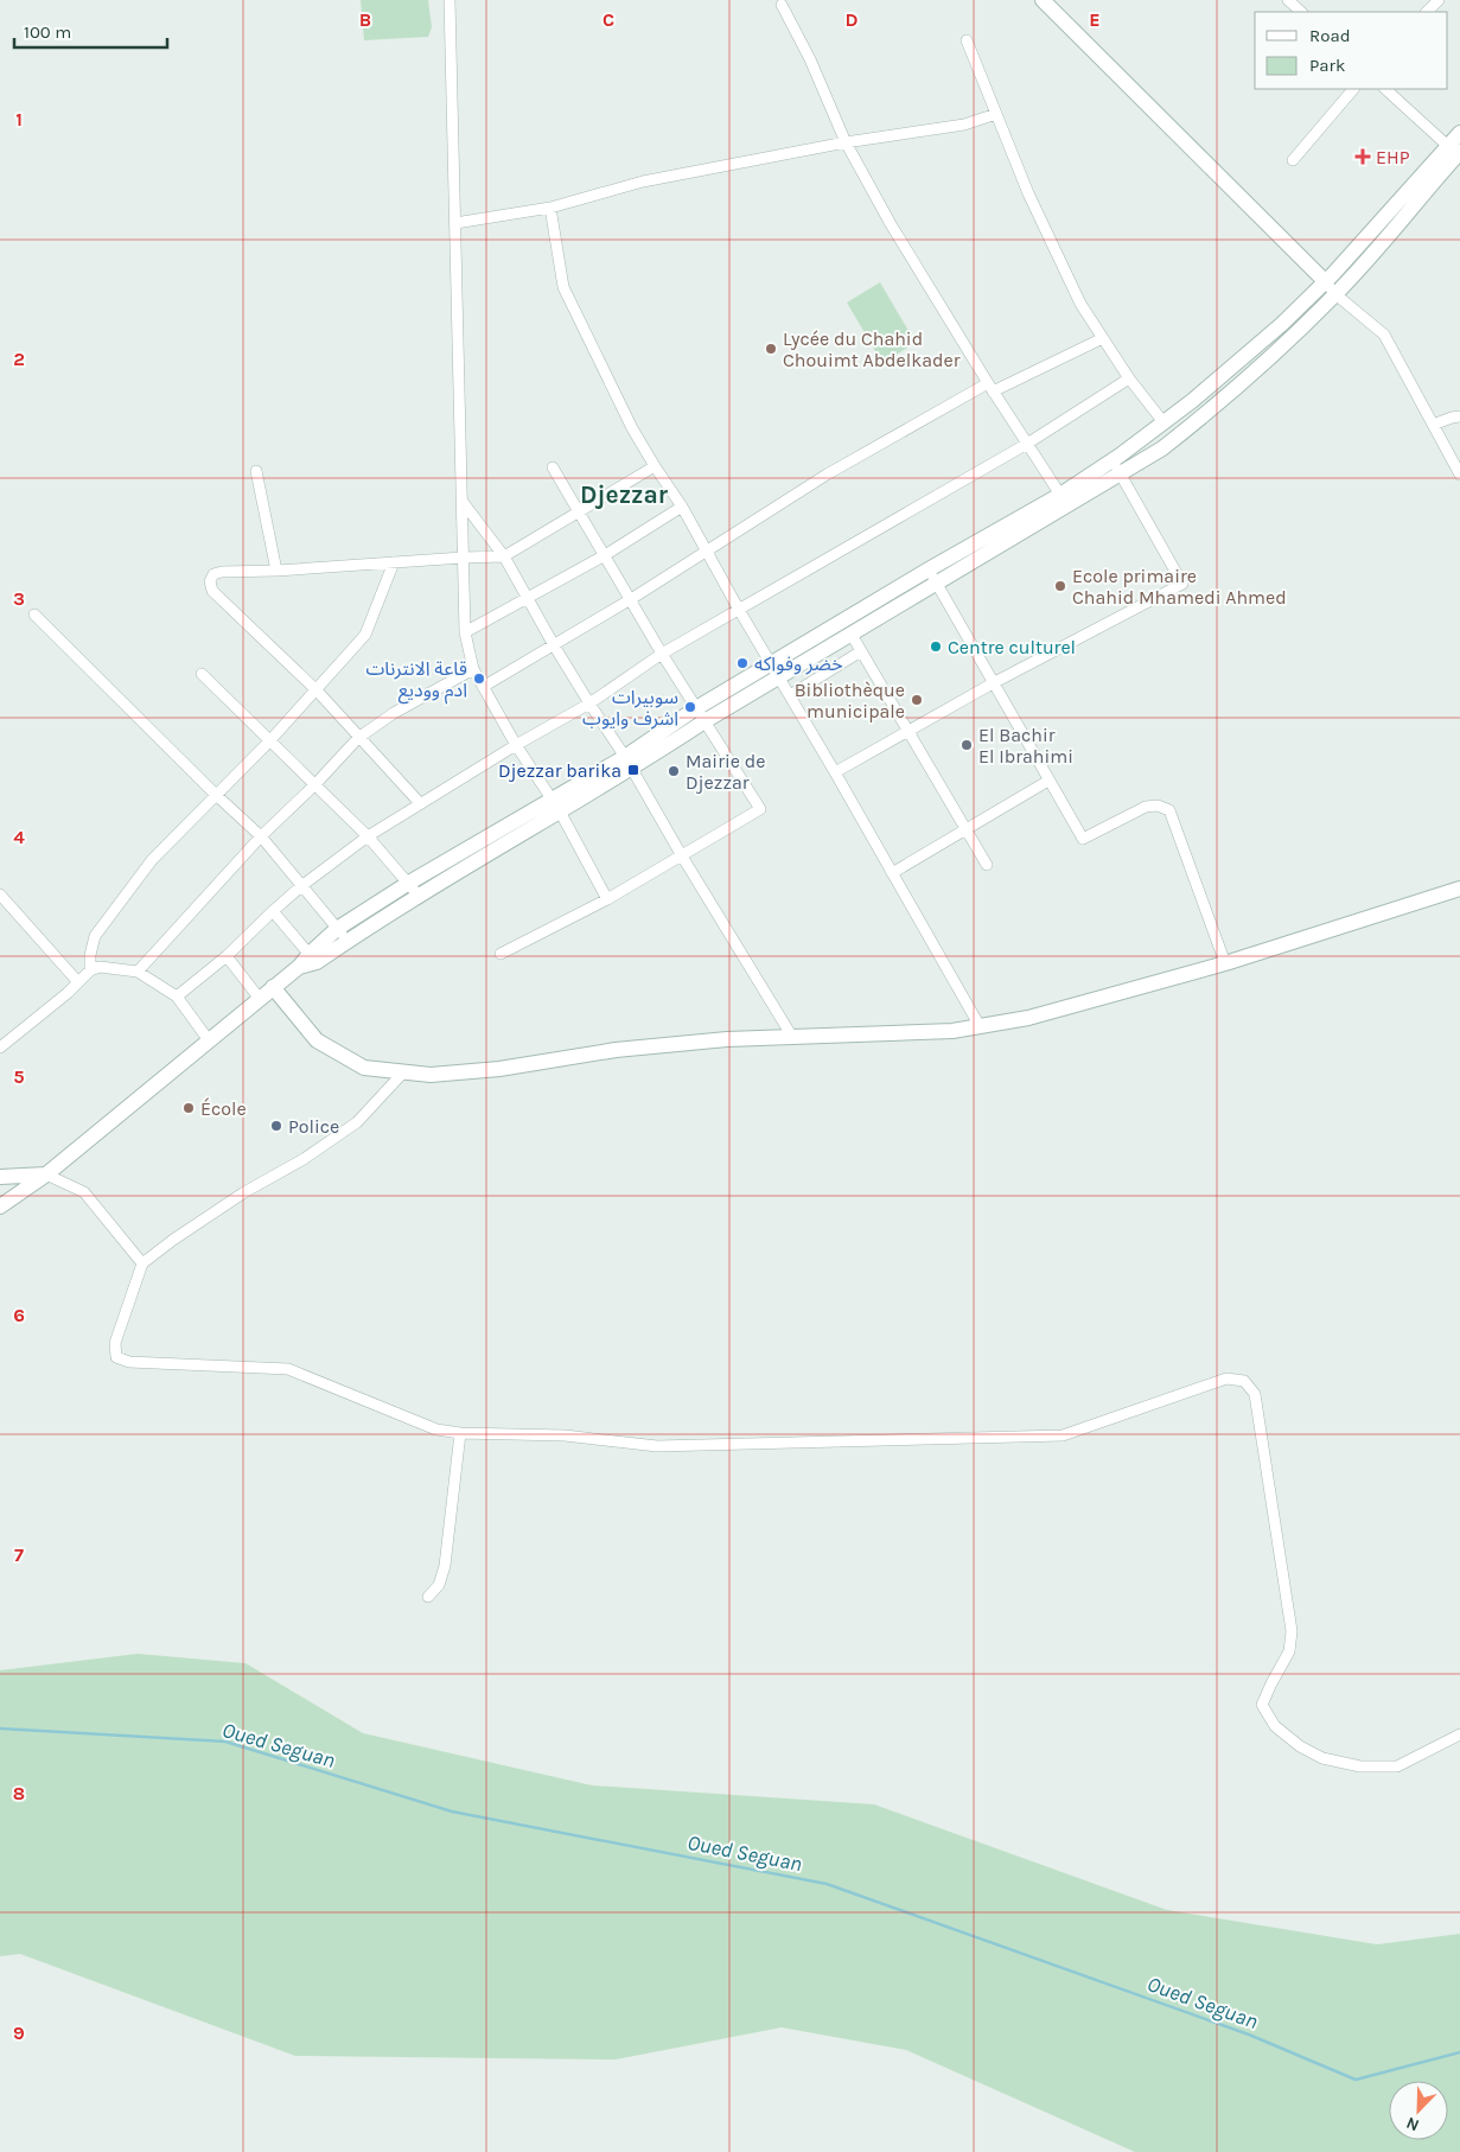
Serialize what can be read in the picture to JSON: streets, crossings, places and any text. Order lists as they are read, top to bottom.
{
  "districts": ["Djezzar"],
  "water": ["Oued Seguan"],
  "places": {
    "health": ["EHP"],
    "other": [
      "Lycée du Chahid Chouimt Abdelkader",
      "Ecole primaire Chahid Mhamedi Ahmed",
      "Centre culturel",
      "خضر وفواكه",
      "قاعة الانترنات ادم ووديع",
      "Bibliothèque municipale",
      "سوبيرات اشرف وايوب",
      "El Bachir El Ibrahimi",
      "Mairie de Djezzar",
      "École",
      "Police"
    ],
    "transit": ["Djezzar barika"]
  },
  "legend": ["Road", "Park"],
  "scale_bar": "100 m",
  "north": "bottom left",
  "grid": {
    "columns": [
      "B",
      "C",
      "D",
      "E"
    ],
    "rows": [
      "1",
      "2",
      "3",
      "4",
      "5",
      "6",
      "7",
      "8",
      "9"
    ]
  }
}
